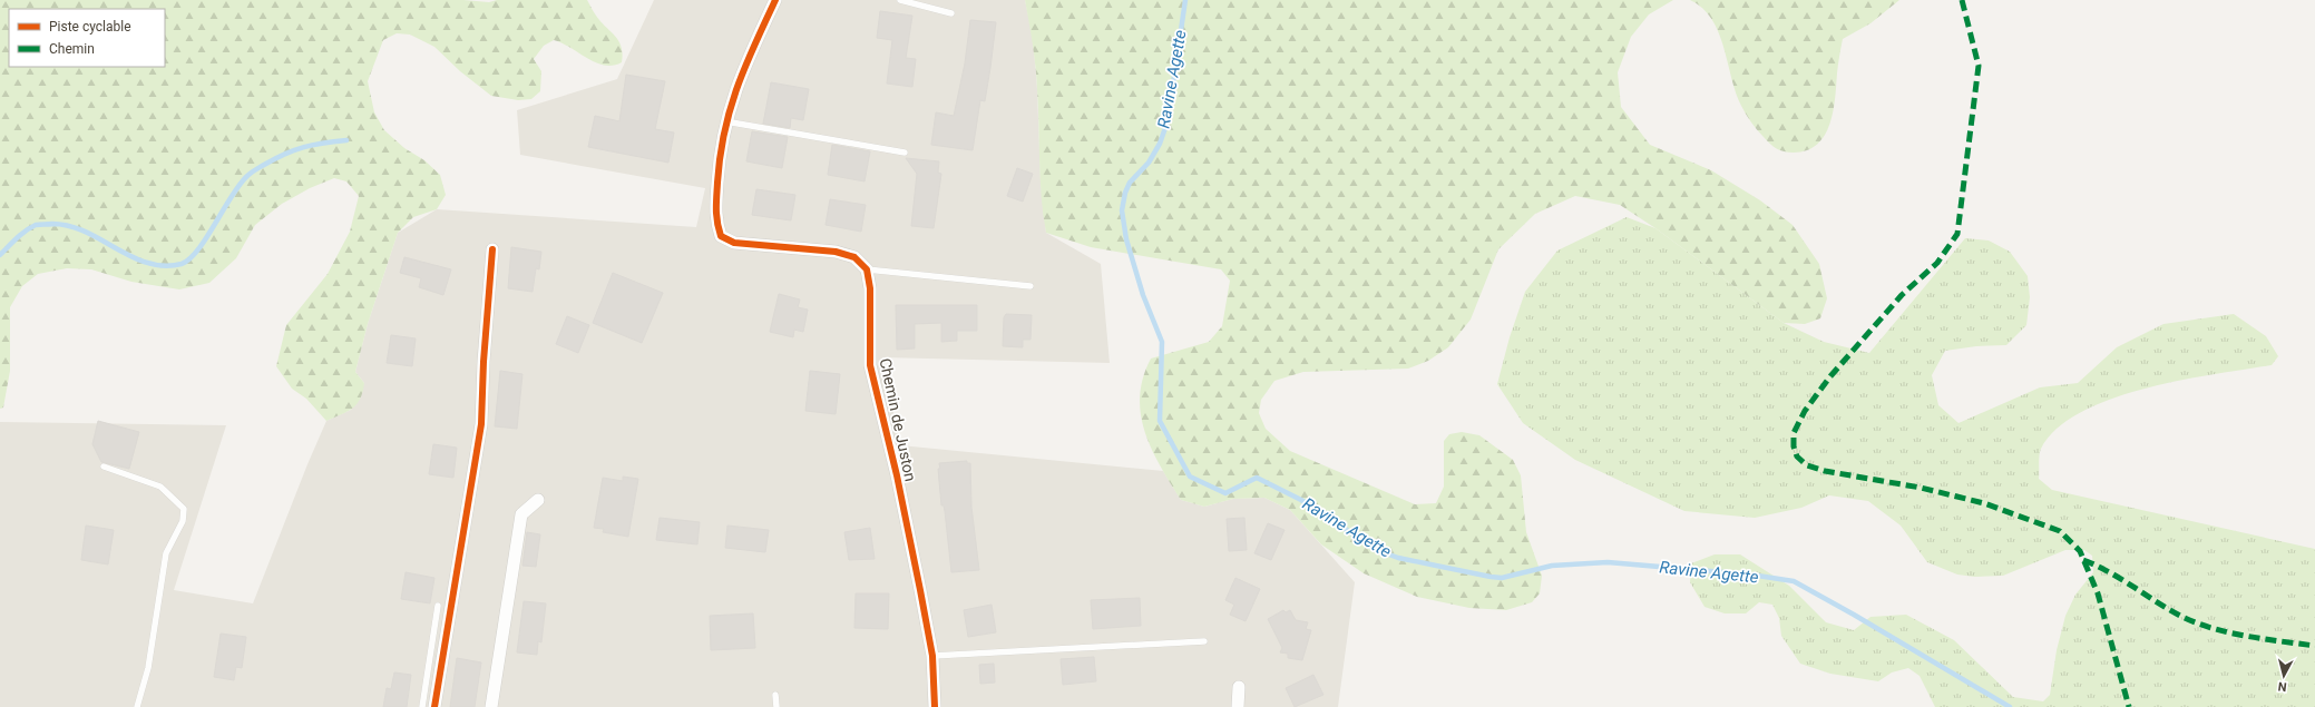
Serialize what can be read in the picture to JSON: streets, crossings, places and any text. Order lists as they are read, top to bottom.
{
  "streets": {
    "street": ["Chemin de Juston"]
  },
  "water": ["Ravine Agette"],
  "legend": ["Piste cyclable", "Chemin"],
  "north": "bottom"
}
